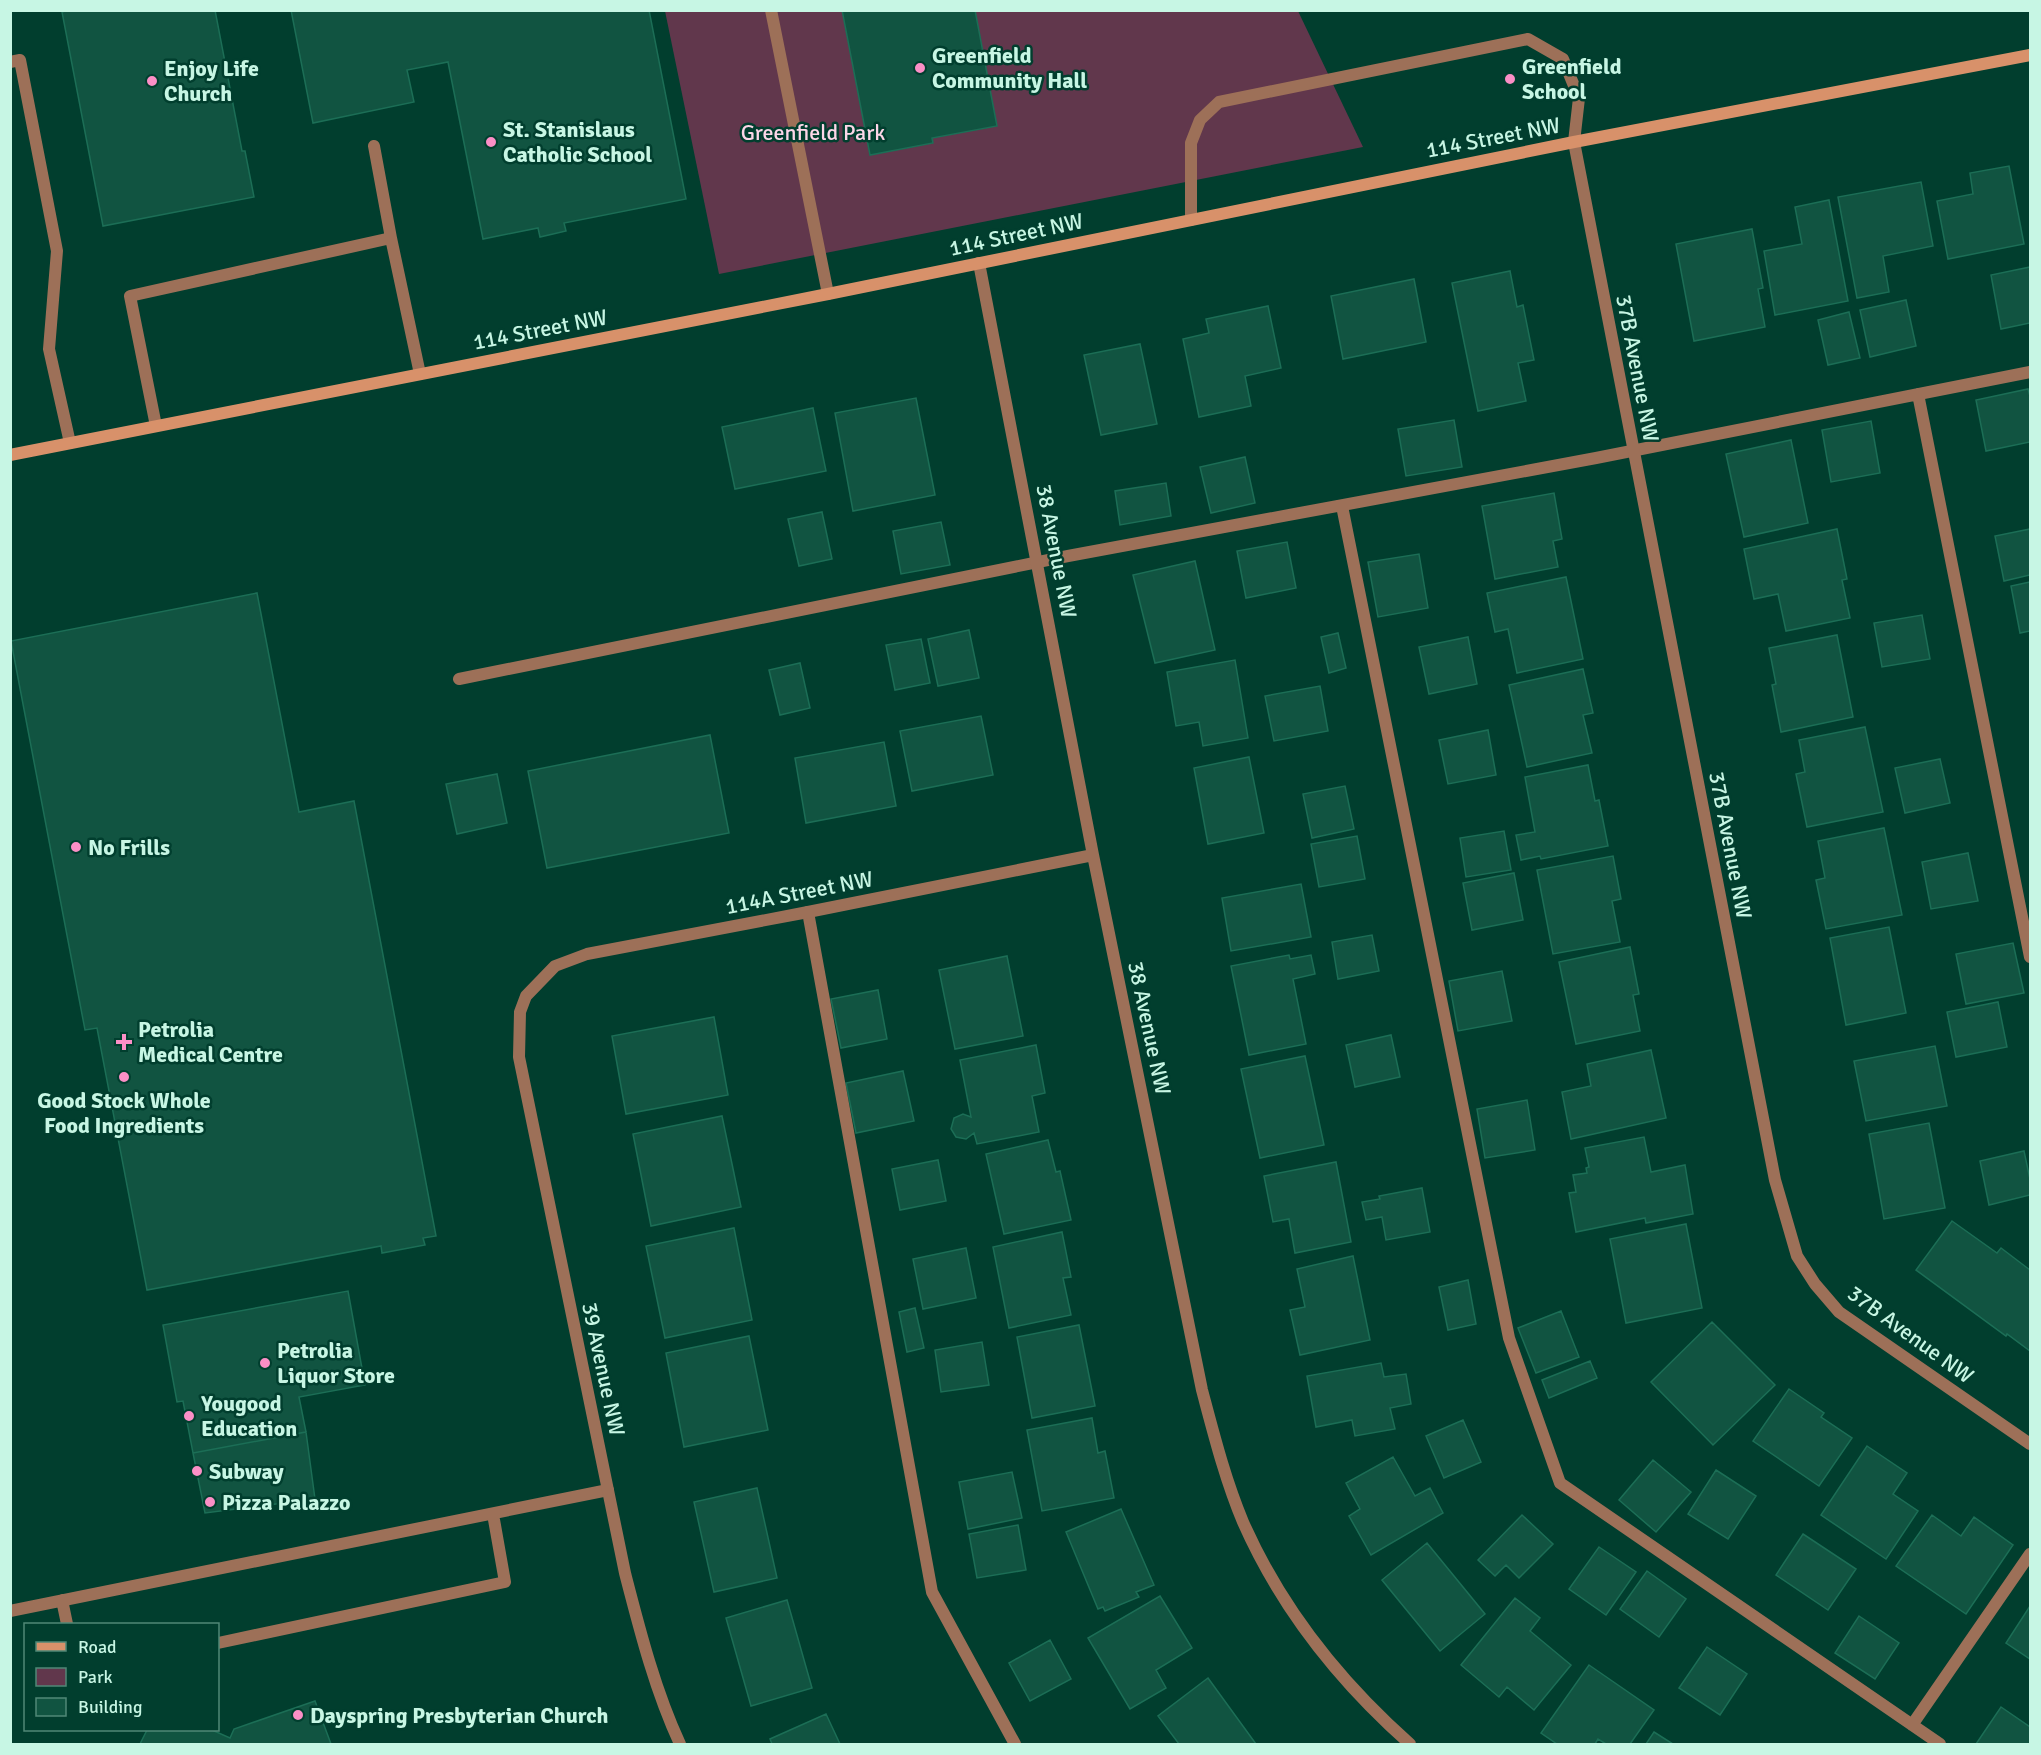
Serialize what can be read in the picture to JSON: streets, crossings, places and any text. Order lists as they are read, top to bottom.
{
  "streets": {
    "street": [
      "114 Street NW",
      "37B Avenue NW",
      "38 Avenue NW",
      "114A Street NW",
      "39 Avenue NW"
    ]
  },
  "crossings": [
    ["114 Street NW", "37B Avenue NW"],
    ["114 Street NW", "38 Avenue NW"],
    ["38 Avenue NW", "114A Street NW"],
    ["114A Street NW", "39 Avenue NW"]
  ],
  "parks": ["Greenfield Park"],
  "places": {
    "other": [
      "Greenfield Community Hall",
      "Greenfield School",
      "Enjoy Life Church",
      "St. Stanislaus Catholic School",
      "No Frills",
      "Good Stock Whole Food Ingredients",
      "Petrolia Liquor Store",
      "Yougood Education",
      "Subway",
      "Pizza Palazzo",
      "Dayspring Presbyterian Church"
    ],
    "health": ["Petrolia Medical Centre"]
  },
  "legend": ["Road", "Park", "Building"]
}
